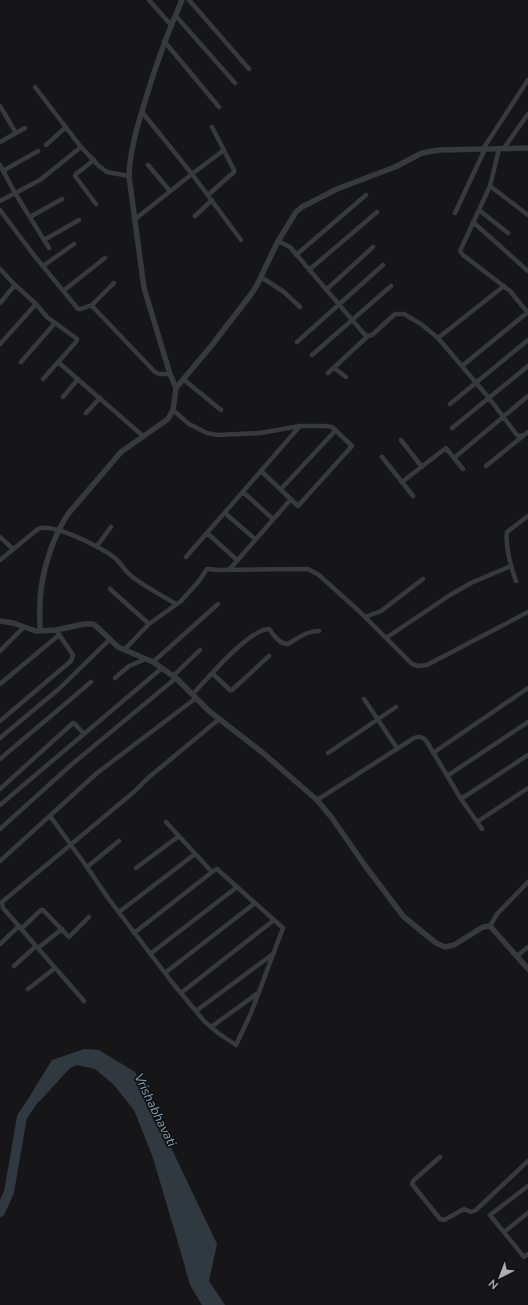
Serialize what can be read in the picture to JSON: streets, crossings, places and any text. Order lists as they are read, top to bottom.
{
  "water": ["Vrishabhavati"],
  "north": "bottom left"
}
